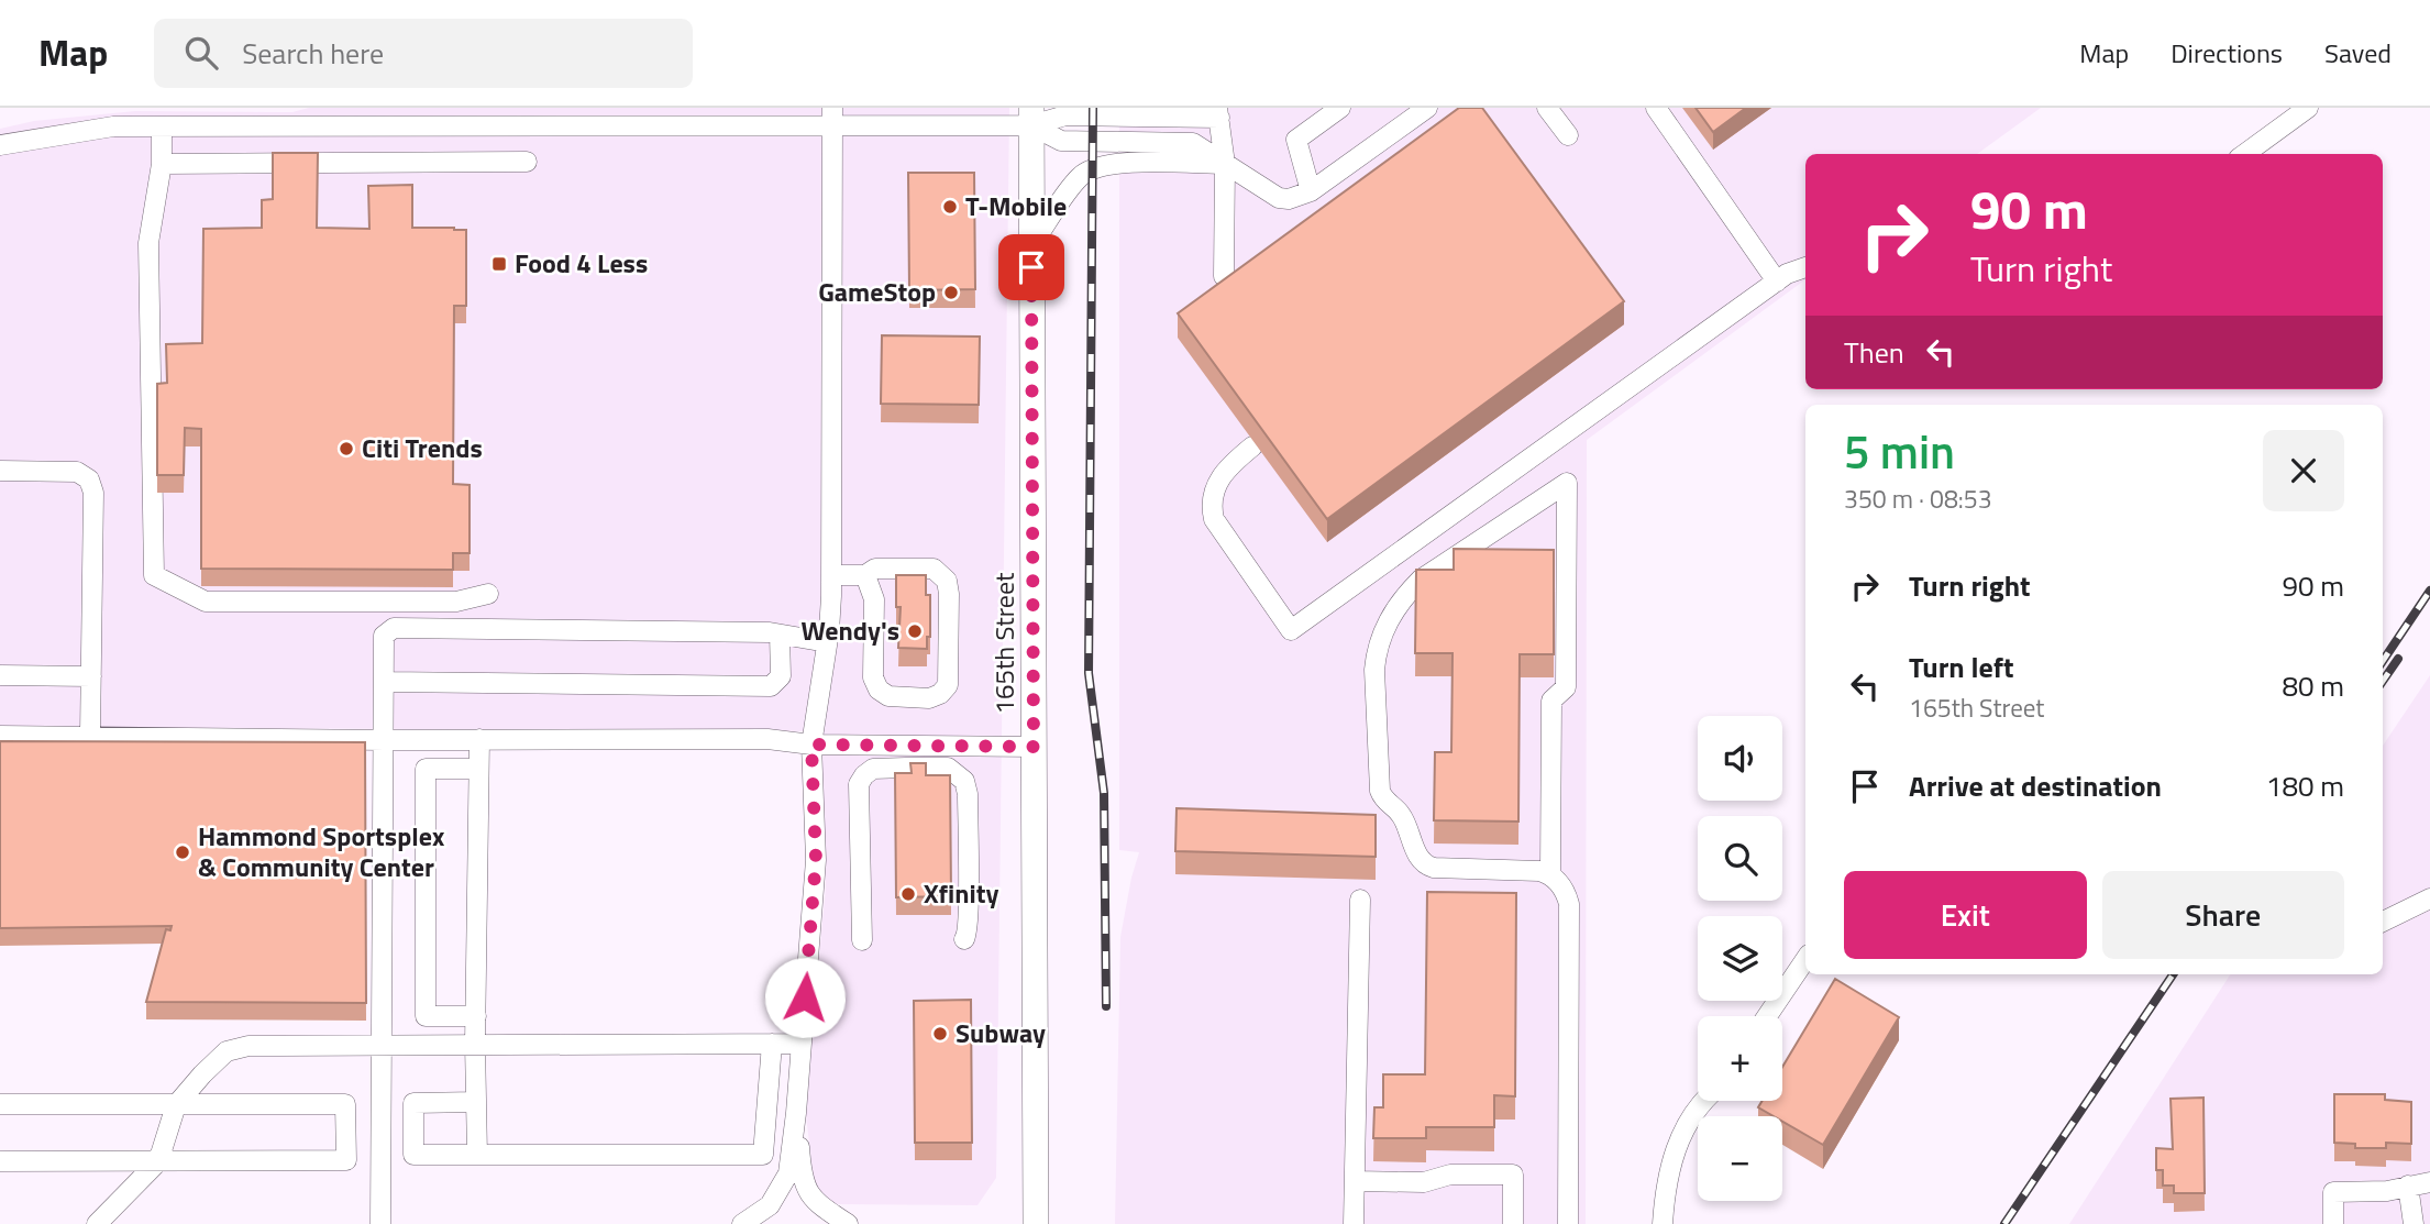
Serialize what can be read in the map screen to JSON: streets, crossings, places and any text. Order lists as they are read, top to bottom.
{
  "streets": {
    "main road": ["165th Street"]
  },
  "places": {
    "other": [
      "T-Mobile",
      "GameStop",
      "Citi Trends",
      "Wendy's",
      "Hammond Sportsplex & Community Center",
      "Xfinity",
      "Subway"
    ],
    "transit": ["Food 4 Less"]
  },
  "page": {
    "header": "Map",
    "search": "Search here",
    "nav": ["Map", "Directions", "Saved"],
    "turn": ["90 m", "Turn right"],
    "then": "Then",
    "heading": ["5 min", "350 m · 08:53"],
    "list": [
      {
        "name": "Turn right",
        "value": "90 m"
      },
      {
        "name": "Turn left",
        "note": "165th Street",
        "value": "80 m"
      },
      {
        "name": "Arrive at destination",
        "value": "180 m"
      }
    ],
    "map_buttons": ["+", "−"],
    "buttons": ["Exit", "Share"]
  }
}
